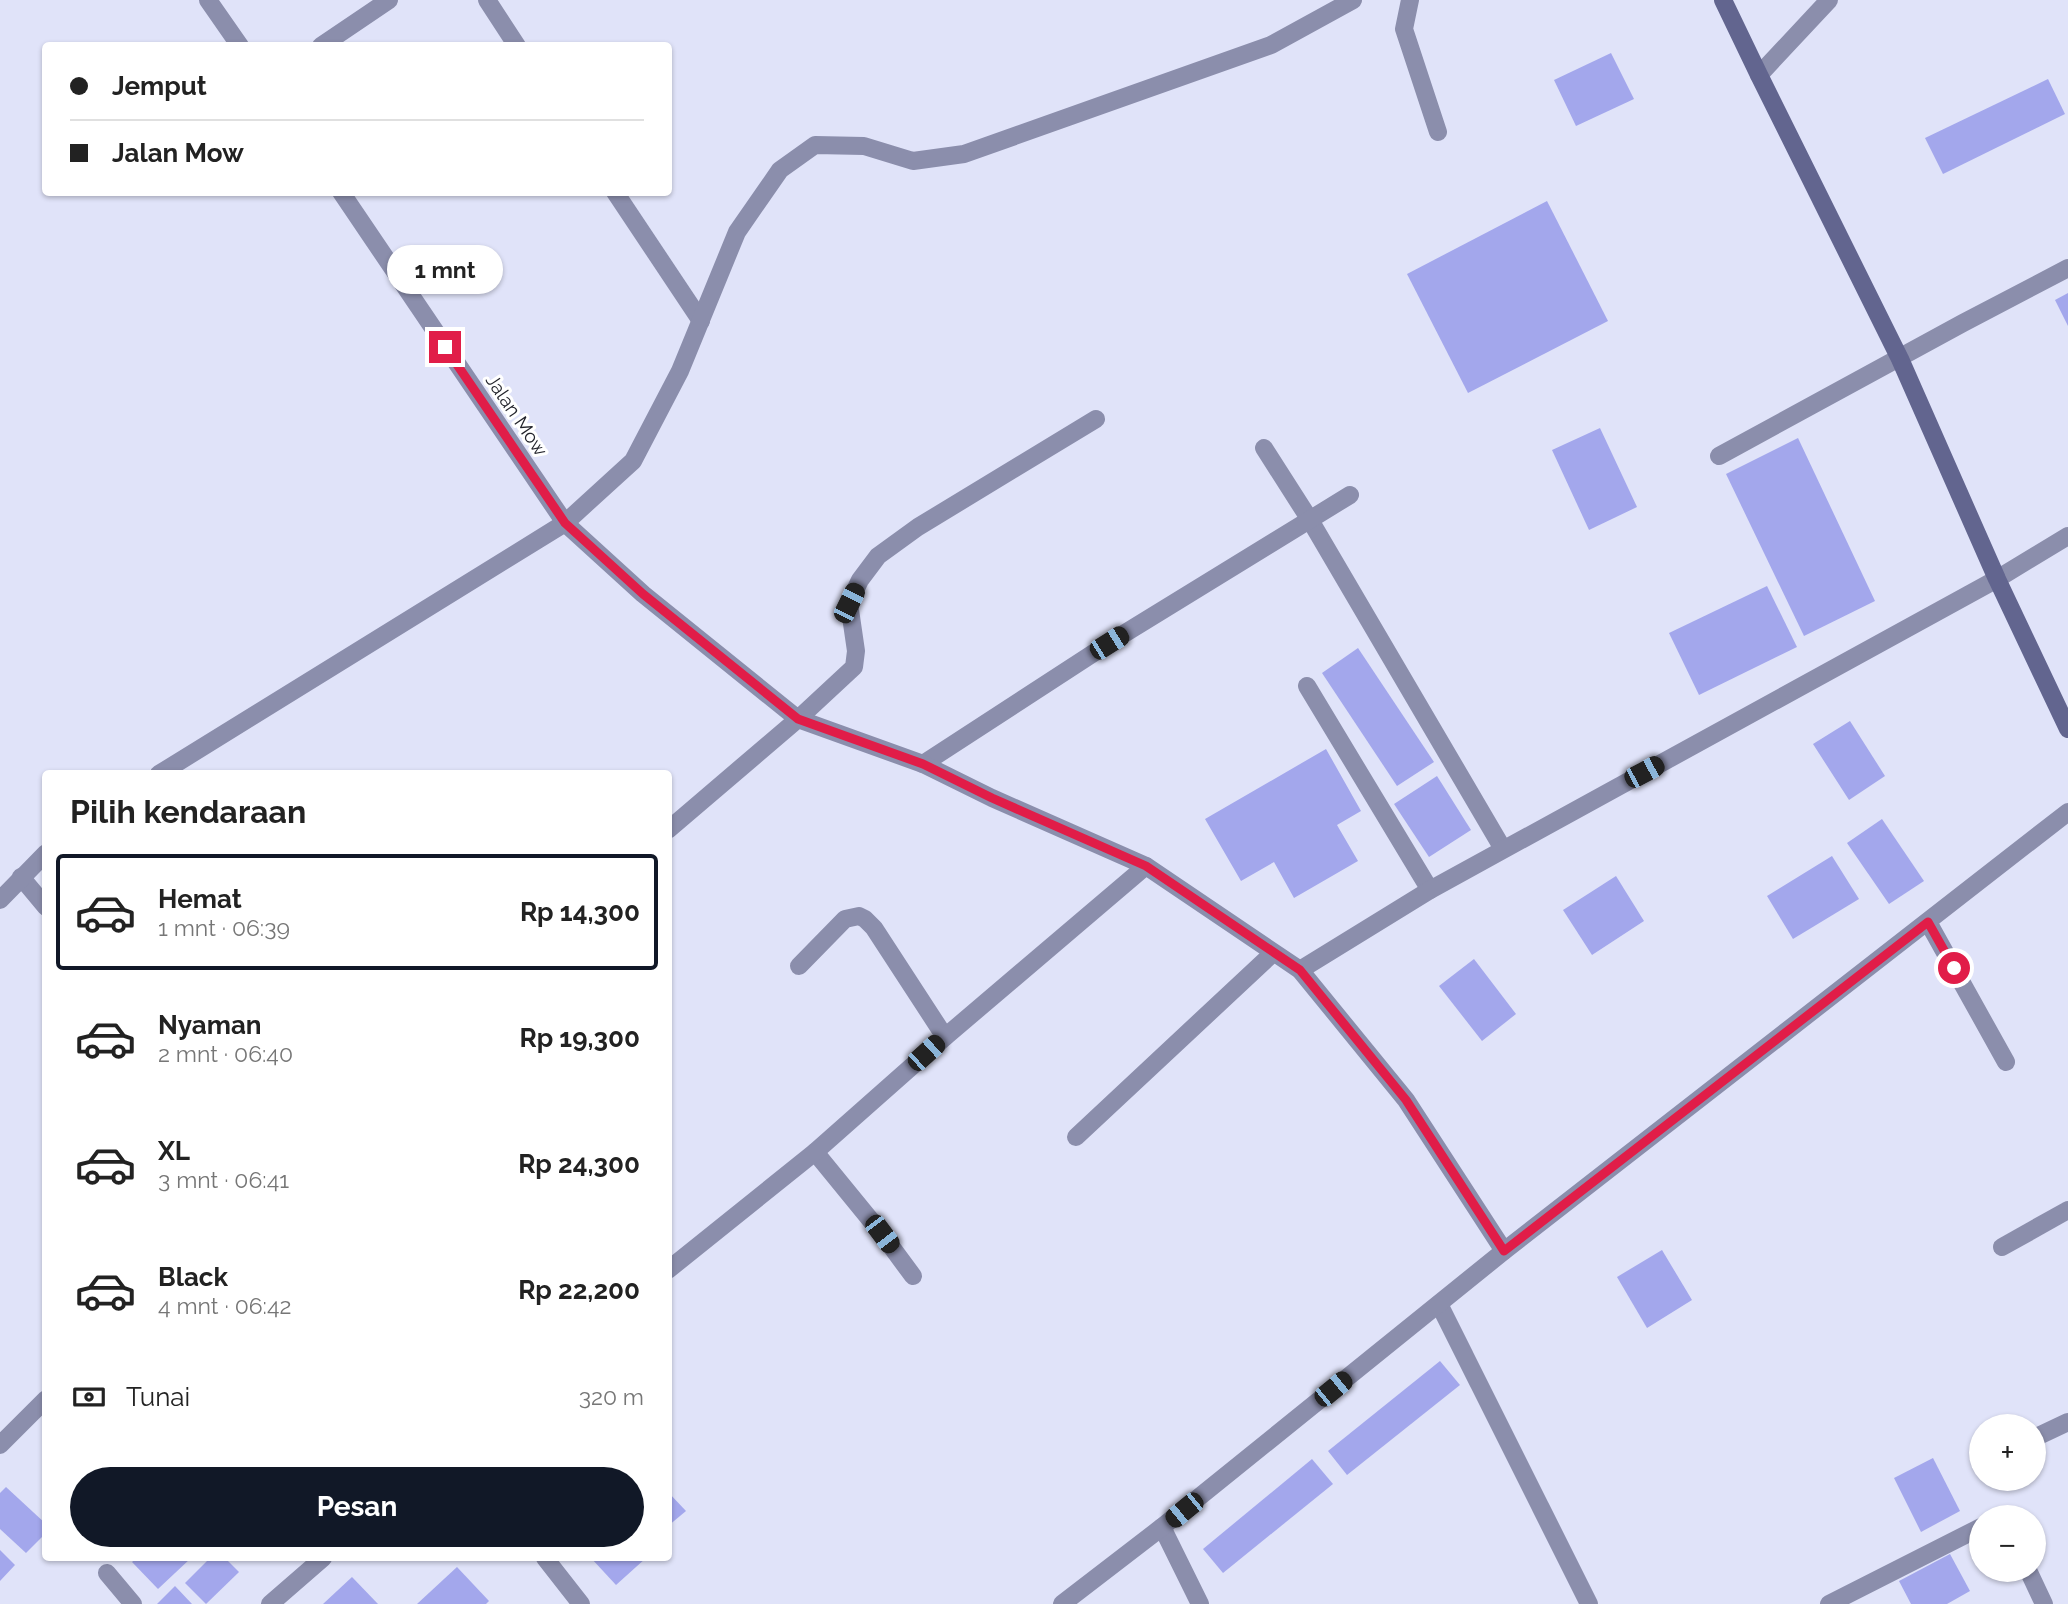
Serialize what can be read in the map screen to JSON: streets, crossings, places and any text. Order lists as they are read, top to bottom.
{
  "streets": {
    "street": ["Jalan Mow"]
  },
  "page": {
    "banner": ["Jemput", "Jalan Mow"],
    "bubble": "1 mnt",
    "heading": "Pilih kendaraan",
    "list": [
      {
        "name": "Hemat",
        "note": "1 mnt · 06:39",
        "value": "Rp 14,300"
      },
      {
        "name": "Nyaman",
        "note": "2 mnt · 06:40",
        "value": "Rp 19,300"
      },
      {
        "name": "XL",
        "note": "3 mnt · 06:41",
        "value": "Rp 24,300"
      },
      {
        "name": "Black",
        "note": "4 mnt · 06:42",
        "value": "Rp 22,200"
      }
    ],
    "pay": ["Tunai", "320 m"],
    "map_buttons": ["+", "−"],
    "buttons": "Pesan"
  }
}
